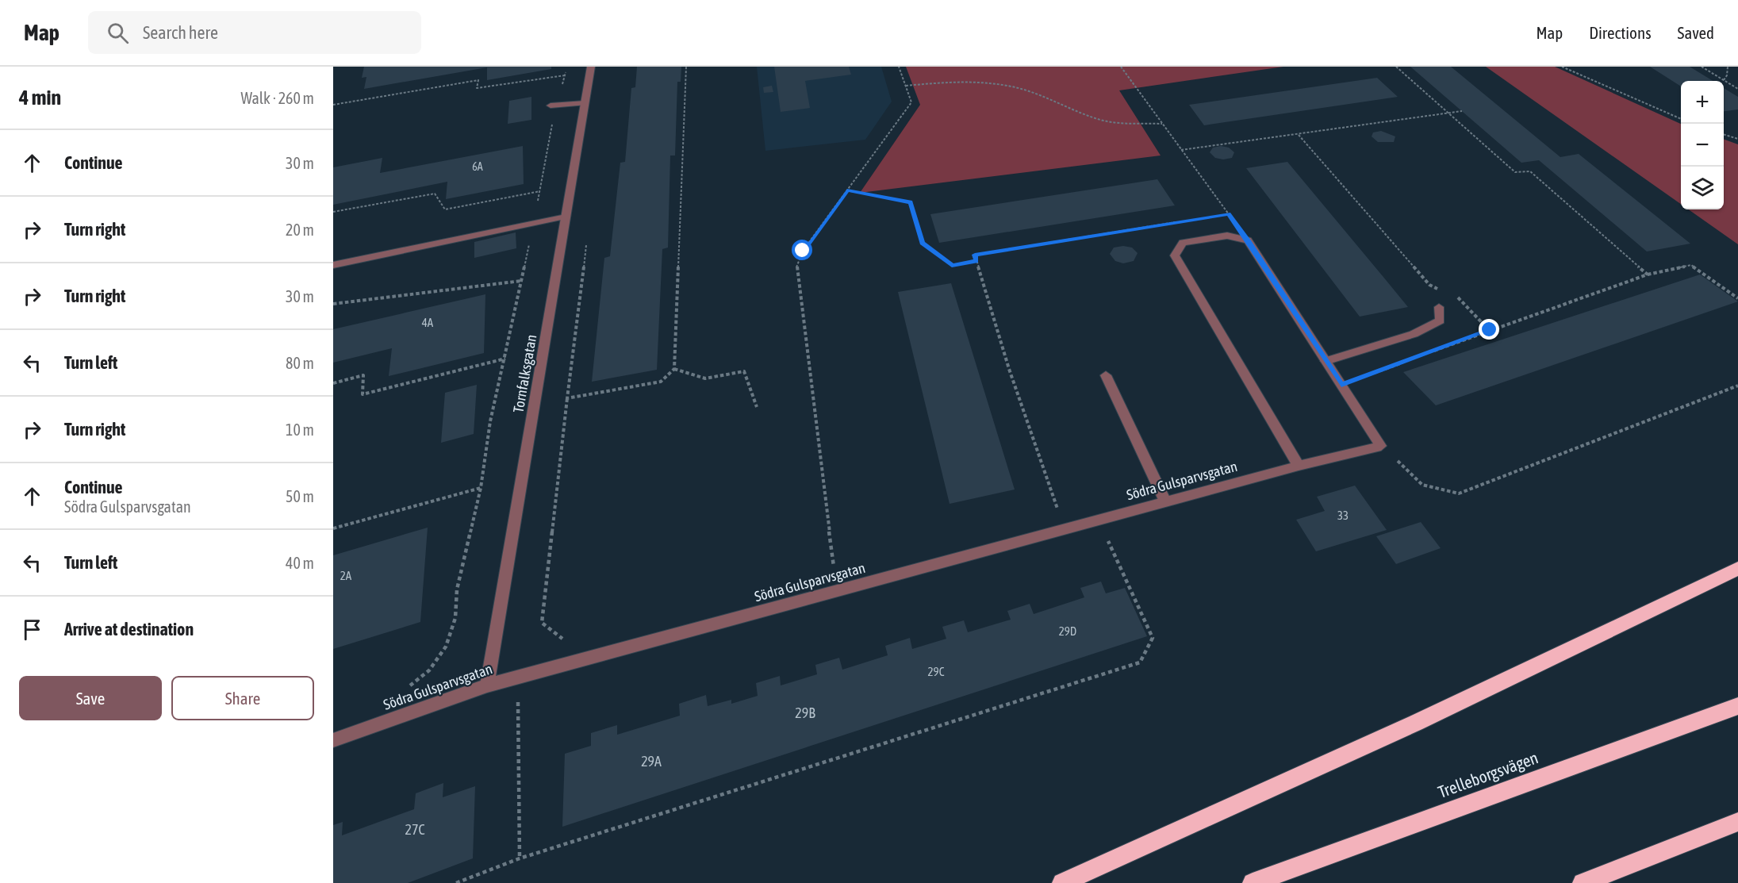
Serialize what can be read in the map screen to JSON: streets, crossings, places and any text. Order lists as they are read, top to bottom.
{
  "streets": {
    "highway": ["Trelleborgsvägen"],
    "street": ["Tornfalksgatan", "Södra Gulsparvsgatan"]
  },
  "crossings": [
    ["Tornfalksgatan", "Södra Gulsparvsgatan"]
  ],
  "house_numbers": [
    "6A",
    "4A",
    "33",
    "2A",
    "29D",
    "29C",
    "29B",
    "29A",
    "27C"
  ],
  "page": {
    "header": "Map",
    "search": "Search here",
    "nav": ["Map", "Directions", "Saved"],
    "heading": ["4 min", "Walk · 260 m"],
    "map_buttons": ["+", "−"],
    "list": [
      ["Continue", "30 m"],
      ["Turn right", "20 m"],
      ["Turn right", "30 m"],
      ["Turn left", "80 m"],
      ["Turn right", "10 m"],
      ["Continue", "Södra Gulsparvsgatan", "50 m"],
      ["Turn left", "40 m"],
      "Arrive at destination"
    ],
    "buttons": ["Save", "Share"]
  }
}
